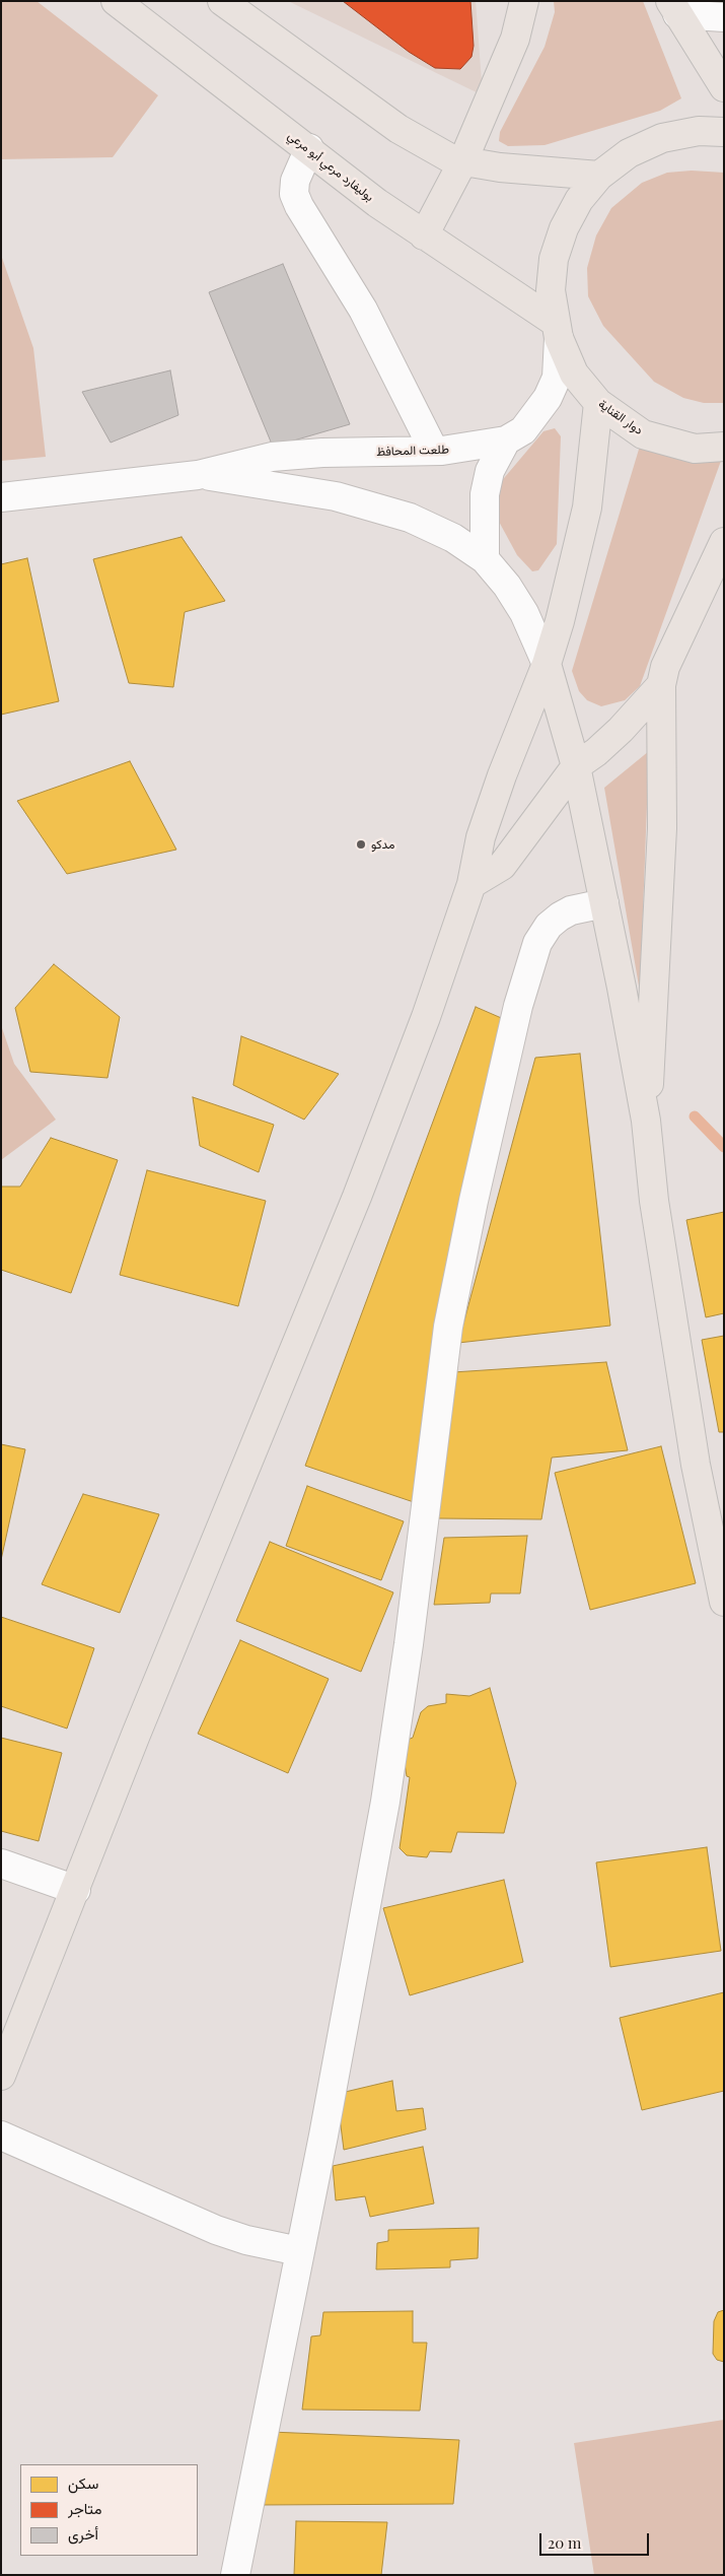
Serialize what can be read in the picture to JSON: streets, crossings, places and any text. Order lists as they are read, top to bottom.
{
  "streets": {
    "main road": ["بوليفارد مرعي أبو مرعي", "دوار القناية"],
    "street": ["طلعت المحافظ"]
  },
  "crossings": [
    ["بوليفارد مرعي أبو مرعي", "دوار القناية"],
    ["بوليفارد مرعي أبو مرعي", "طلعت المحافظ"],
    ["دوار القناية", "طلعت المحافظ"]
  ],
  "places": ["مدكو"],
  "legend": ["سكن", "متاجر", "أخرى"],
  "scale_bar": "20 m"
}
